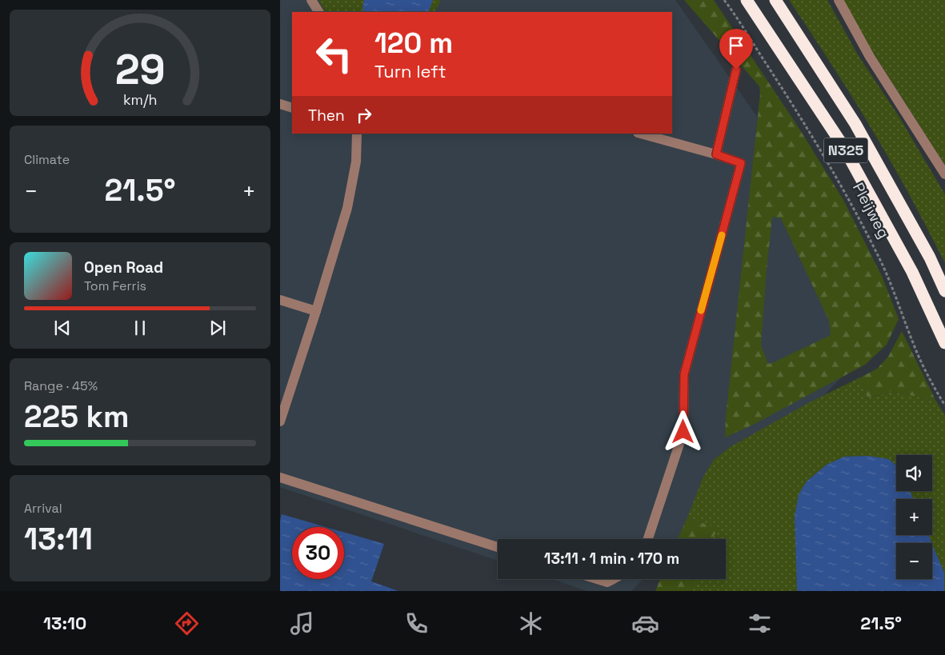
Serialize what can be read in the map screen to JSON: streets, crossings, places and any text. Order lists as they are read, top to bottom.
{
  "streets": {
    "highway": ["N325", "Pleijweg"]
  },
  "page": {
    "turn": ["120 m", "Turn left"],
    "then": "Then",
    "tile": [
      "Climate",
      ["Range · 45%", "225 km"],
      ["Arrival", "13:11"]
    ],
    "heat": ["−", "21.5°", "+"],
    "song": ["Open Road", "Tom Ferris"],
    "map_buttons": ["+", "−"],
    "limit": "30",
    "trip": "13:11 · 1 min · 170 m",
    "tabs": ["13:10", "21.5°"],
    "gauge": ["29", "km/h"]
  }
}
